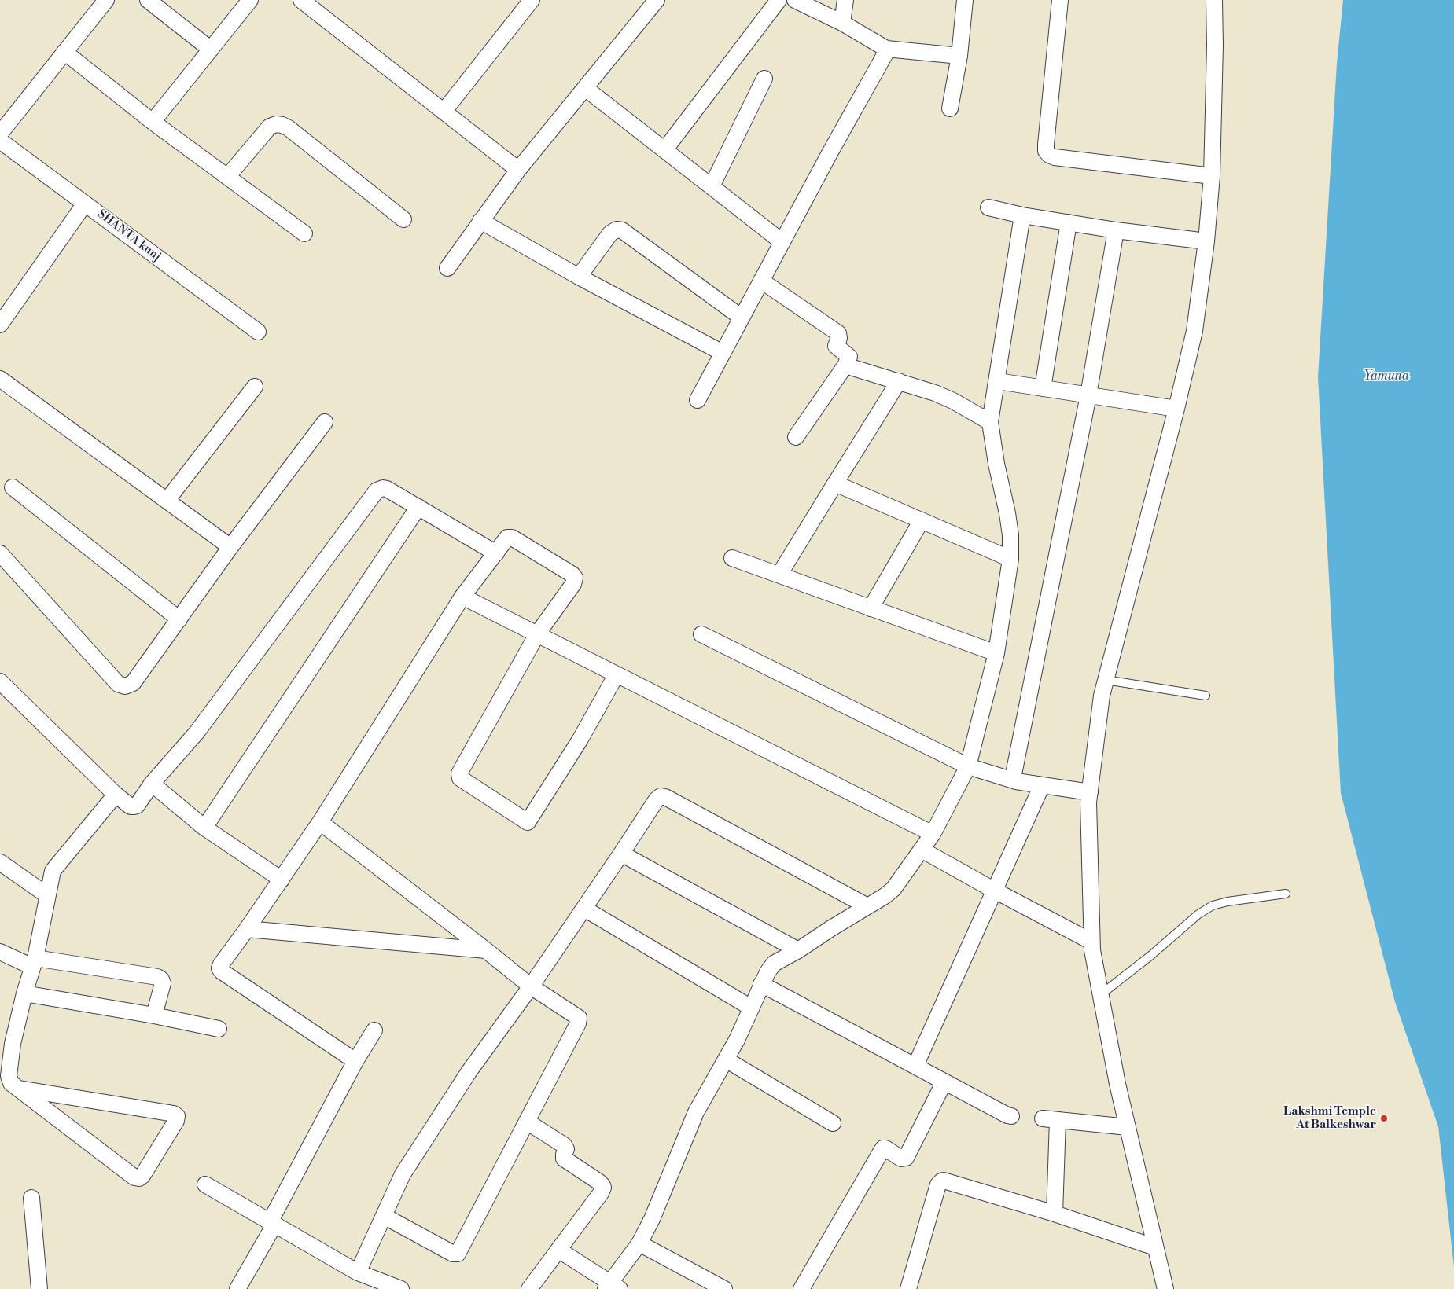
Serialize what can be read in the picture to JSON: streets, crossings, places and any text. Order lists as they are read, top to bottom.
{
  "streets": {
    "street": ["SHANTA kunj"]
  },
  "water": ["Yamuna"],
  "places": ["Lakshmi Temple At Balkeshwar"]
}
